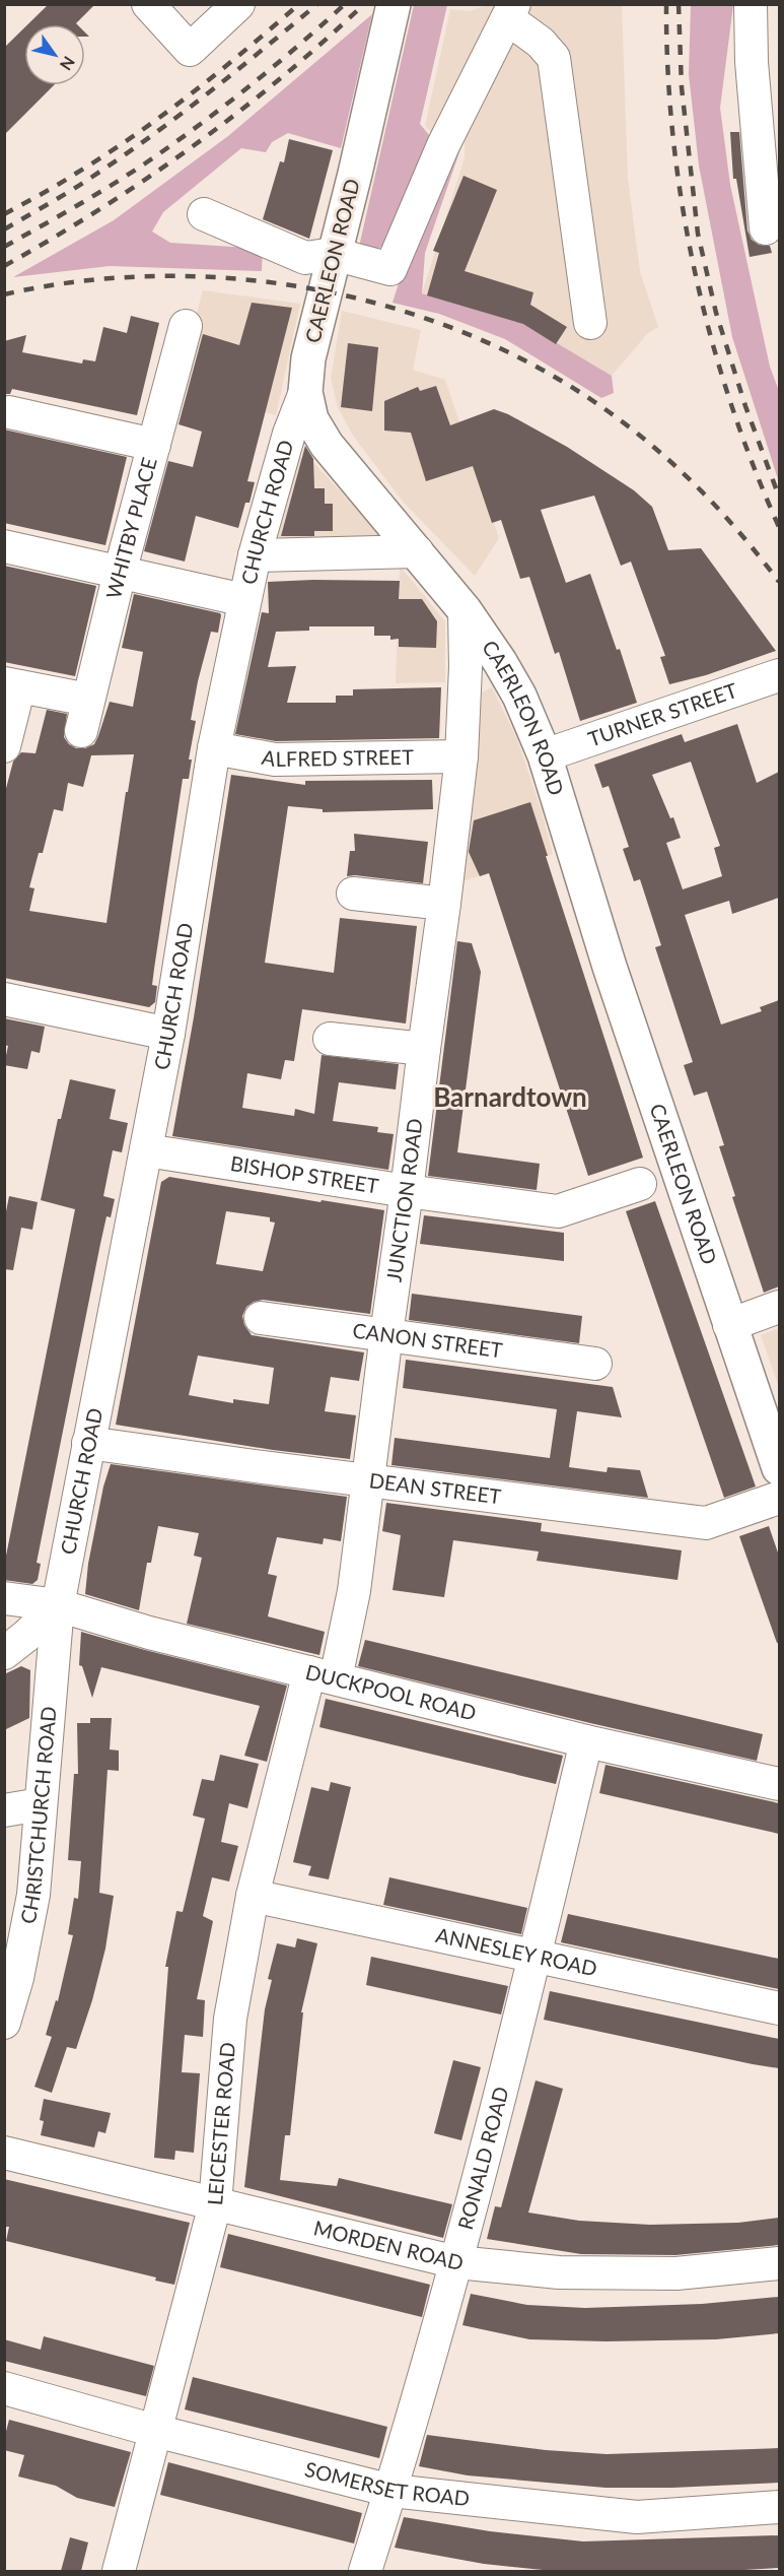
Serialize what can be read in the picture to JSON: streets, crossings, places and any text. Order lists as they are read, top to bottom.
{
  "streets": {
    "main road": ["CAERLEON ROAD"],
    "street": [
      "CHURCH ROAD",
      "WHITBY PLACE",
      "TURNER STREET",
      "ALFRED STREET",
      "BISHOP STREET",
      "JUNCTION ROAD",
      "CANON STREET",
      "DEAN STREET",
      "DUCKPOOL ROAD",
      "CHRISTCHURCH ROAD",
      "ANNESLEY ROAD",
      "LEICESTER ROAD",
      "RONALD ROAD",
      "MORDEN ROAD",
      "SOMERSET ROAD"
    ]
  },
  "crossings": [
    ["CAERLEON ROAD", "CHURCH ROAD"],
    ["CAERLEON ROAD", "TURNER STREET"],
    ["CAERLEON ROAD", "JUNCTION ROAD"],
    ["CHURCH ROAD", "ALFRED STREET"],
    ["CHURCH ROAD", "BISHOP STREET"],
    ["CHURCH ROAD", "DEAN STREET"],
    ["CHURCH ROAD", "DUCKPOOL ROAD"],
    ["CHURCH ROAD", "CHRISTCHURCH ROAD"],
    ["ALFRED STREET", "JUNCTION ROAD"],
    ["BISHOP STREET", "JUNCTION ROAD"],
    ["JUNCTION ROAD", "CANON STREET"],
    ["JUNCTION ROAD", "DEAN STREET"],
    ["JUNCTION ROAD", "DUCKPOOL ROAD"],
    ["JUNCTION ROAD", "LEICESTER ROAD"],
    ["DUCKPOOL ROAD", "CHRISTCHURCH ROAD"],
    ["DUCKPOOL ROAD", "LEICESTER ROAD"],
    ["DUCKPOOL ROAD", "RONALD ROAD"],
    ["ANNESLEY ROAD", "LEICESTER ROAD"],
    ["ANNESLEY ROAD", "RONALD ROAD"],
    ["LEICESTER ROAD", "MORDEN ROAD"],
    ["LEICESTER ROAD", "SOMERSET ROAD"],
    ["RONALD ROAD", "MORDEN ROAD"],
    ["RONALD ROAD", "SOMERSET ROAD"]
  ],
  "districts": ["Barnardtown"],
  "north": "bottom right"
}
